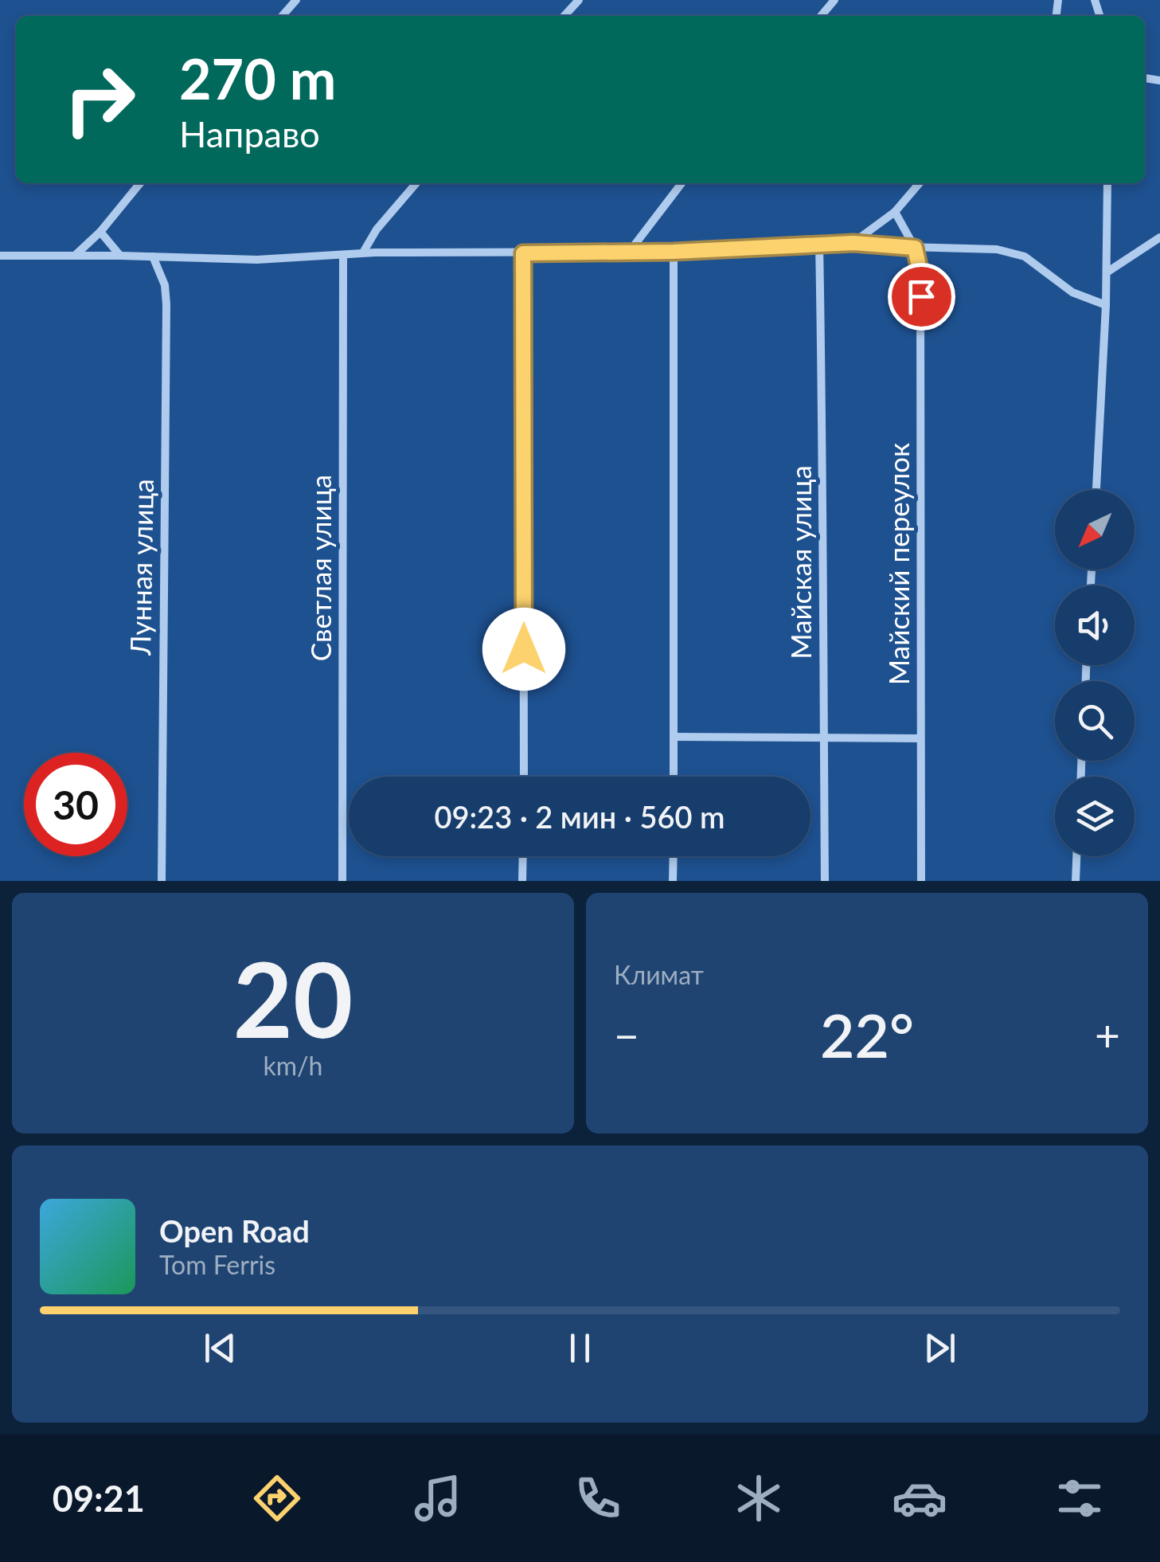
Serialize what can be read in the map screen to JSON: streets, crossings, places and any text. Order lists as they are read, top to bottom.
{
  "streets": {
    "street": [
      "Майская улица",
      "Майский переулок",
      "Лунная улица",
      "Светлая улица"
    ]
  },
  "north": "bottom left",
  "page": {
    "turn": ["270 m", "Направо"],
    "limit": "30",
    "trip": "09:23 · 2 мин · 560 m",
    "tile": [
      ["20", "km/h"],
      "Климат"
    ],
    "heat": ["−", "22°", "+"],
    "song": ["Open Road", "Tom Ferris"],
    "tabs": "09:21"
  }
}
